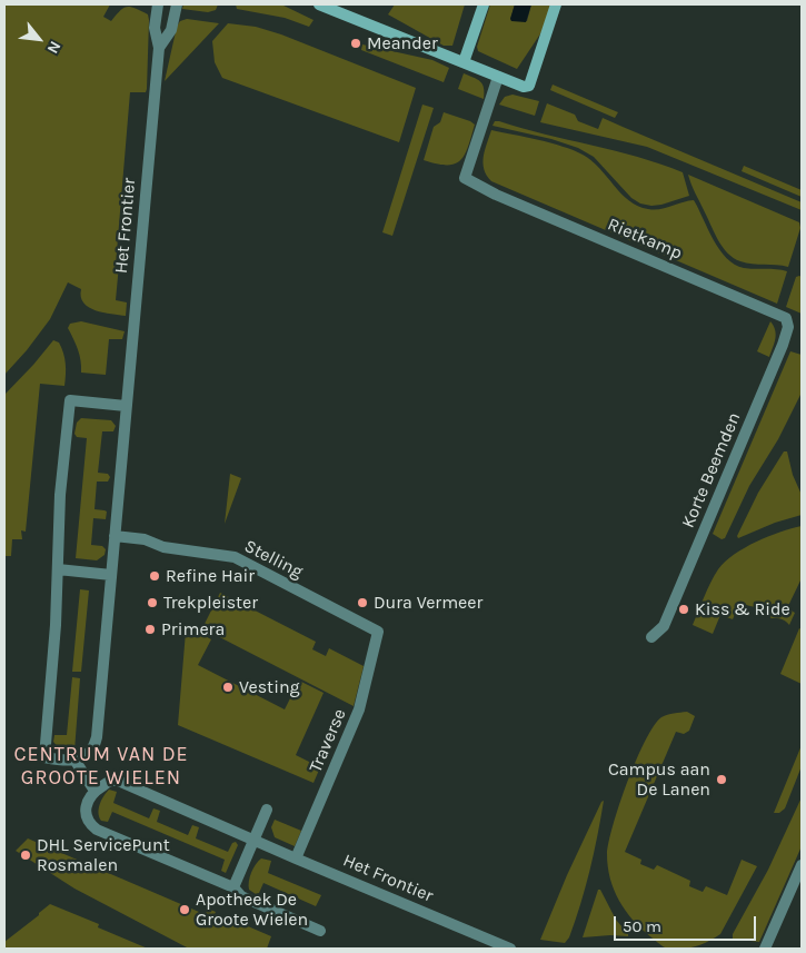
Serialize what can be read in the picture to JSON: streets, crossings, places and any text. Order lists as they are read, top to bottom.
{
  "streets": {
    "street": [
      "Het Frontier",
      "Rietkamp",
      "Korte Beemden",
      "Stelling",
      "Traverse"
    ]
  },
  "crossings": [
    ["Het Frontier", "Stelling"],
    ["Het Frontier", "Traverse"],
    ["Rietkamp", "Korte Beemden"],
    ["Stelling", "Traverse"]
  ],
  "districts": ["CENTRUM VAN DE GROOTE WIELEN"],
  "places": [
    "Meander",
    "Refine Hair",
    "Trekpleister",
    "Dura Vermeer",
    "Kiss & Ride",
    "Primera",
    "Vesting",
    "Campus aan De Lanen",
    "DHL ServicePunt Rosmalen",
    "Apotheek De Groote Wielen"
  ],
  "scale_bar": "50 m",
  "north": "bottom right"
}
